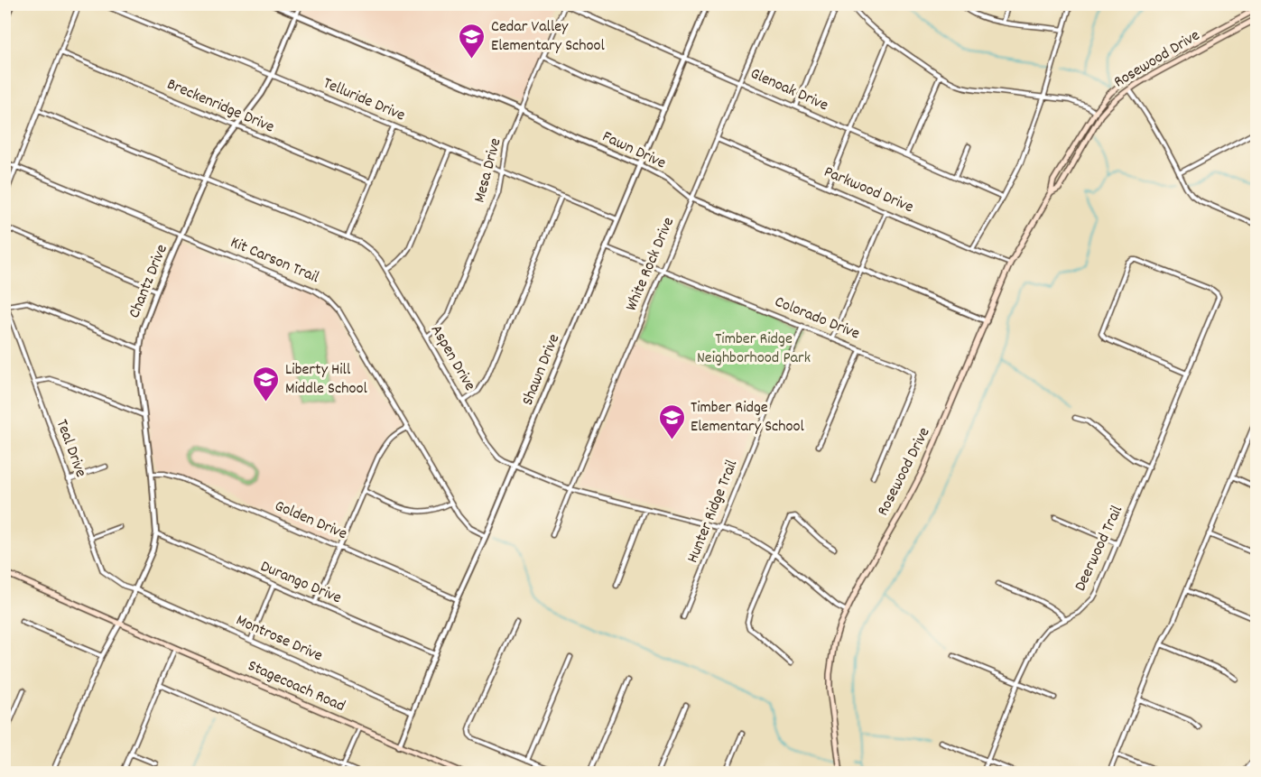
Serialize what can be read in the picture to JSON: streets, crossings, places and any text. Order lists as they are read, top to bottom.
{
  "streets": {
    "main road": ["Rosewood Drive", "Stagecoach Road"],
    "street": [
      "Glenoak Drive",
      "Telluride Drive",
      "Breckenridge Drive",
      "Fawn Drive",
      "Mesa Drive",
      "Parkwood Drive",
      "Kit Carson Trail",
      "White Rock Drive",
      "Chantz Drive",
      "Colorado Drive",
      "Aspen Drive",
      "Shawn Drive",
      "Teal Drive",
      "Hunter Ridge Trail",
      "Golden Drive",
      "Deerwood Trail",
      "Durango Drive",
      "Montrose Drive"
    ]
  },
  "crossings": [
    ["Rosewood Drive", "Fawn Drive"],
    ["Rosewood Drive", "Parkwood Drive"],
    ["Rosewood Drive", "Aspen Drive"],
    ["Glenoak Drive", "Mesa Drive"],
    ["Glenoak Drive", "White Rock Drive"],
    ["Glenoak Drive", "Shawn Drive"],
    ["Telluride Drive", "Mesa Drive"],
    ["Telluride Drive", "Chantz Drive"],
    ["Telluride Drive", "Shawn Drive"],
    ["Breckenridge Drive", "Chantz Drive"],
    ["Fawn Drive", "Mesa Drive"],
    ["Fawn Drive", "White Rock Drive"],
    ["Fawn Drive", "Chantz Drive"],
    ["Fawn Drive", "Shawn Drive"],
    ["Mesa Drive", "Aspen Drive"],
    ["Parkwood Drive", "White Rock Drive"],
    ["Kit Carson Trail", "Chantz Drive"],
    ["Kit Carson Trail", "Shawn Drive"],
    ["White Rock Drive", "Colorado Drive"],
    ["White Rock Drive", "Aspen Drive"],
    ["Chantz Drive", "Aspen Drive"],
    ["Chantz Drive", "Teal Drive"],
    ["Chantz Drive", "Golden Drive"],
    ["Chantz Drive", "Durango Drive"],
    ["Chantz Drive", "Montrose Drive"],
    ["Chantz Drive", "Stagecoach Road"],
    ["Colorado Drive", "Shawn Drive"],
    ["Colorado Drive", "Hunter Ridge Trail"],
    ["Aspen Drive", "Shawn Drive"],
    ["Aspen Drive", "Hunter Ridge Trail"],
    ["Shawn Drive", "Golden Drive"],
    ["Shawn Drive", "Durango Drive"],
    ["Shawn Drive", "Montrose Drive"],
    ["Shawn Drive", "Stagecoach Road"],
    ["Teal Drive", "Montrose Drive"]
  ],
  "parks": ["Timber Ridge Neighborhood Park"],
  "places": {
    "school or university": ["Cedar Valley Elementary School", "Liberty Hill Middle School", "Timber Ridge Elementary School"]
  }
}
